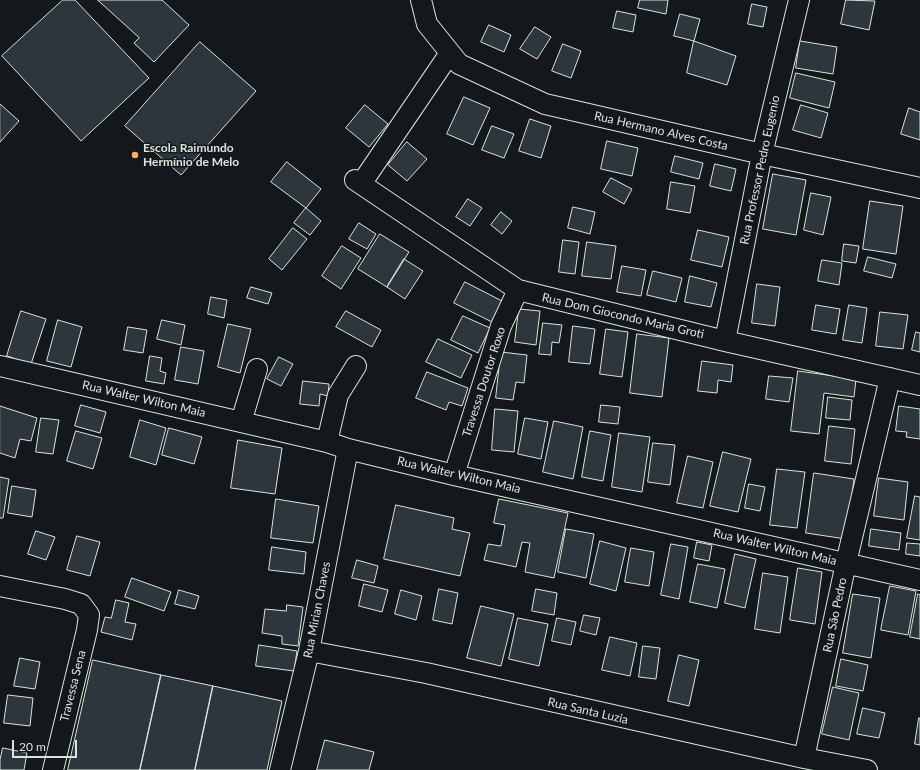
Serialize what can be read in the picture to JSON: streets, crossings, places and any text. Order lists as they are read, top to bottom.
{
  "streets": {
    "street": [
      "Rua Hermano Alves Costa",
      "Rua Professor Pedro Eugenio",
      "Rua Dom Giocondo Maria Groti",
      "Travessa Doutor Roxo",
      "Rua Walter Wilton Maia",
      "Rua Mirian Chaves",
      "Rua São Pedro",
      "Travessa Sena",
      "Rua Santa Luzia"
    ]
  },
  "crossings": [
    ["Rua Hermano Alves Costa", "Rua Professor Pedro Eugenio"],
    ["Rua Hermano Alves Costa", "Rua Dom Giocondo Maria Groti"],
    ["Rua Professor Pedro Eugenio", "Rua Dom Giocondo Maria Groti"],
    ["Rua Dom Giocondo Maria Groti", "Travessa Doutor Roxo"],
    ["Rua Dom Giocondo Maria Groti", "Rua São Pedro"],
    ["Travessa Doutor Roxo", "Rua Walter Wilton Maia"],
    ["Rua Walter Wilton Maia", "Rua Mirian Chaves"],
    ["Rua Walter Wilton Maia", "Rua São Pedro"],
    ["Rua Mirian Chaves", "Rua Santa Luzia"],
    ["Rua São Pedro", "Rua Santa Luzia"]
  ],
  "places": ["Escola Raimundo Hermínio de Melo"],
  "scale_bar": "20 m"
}
